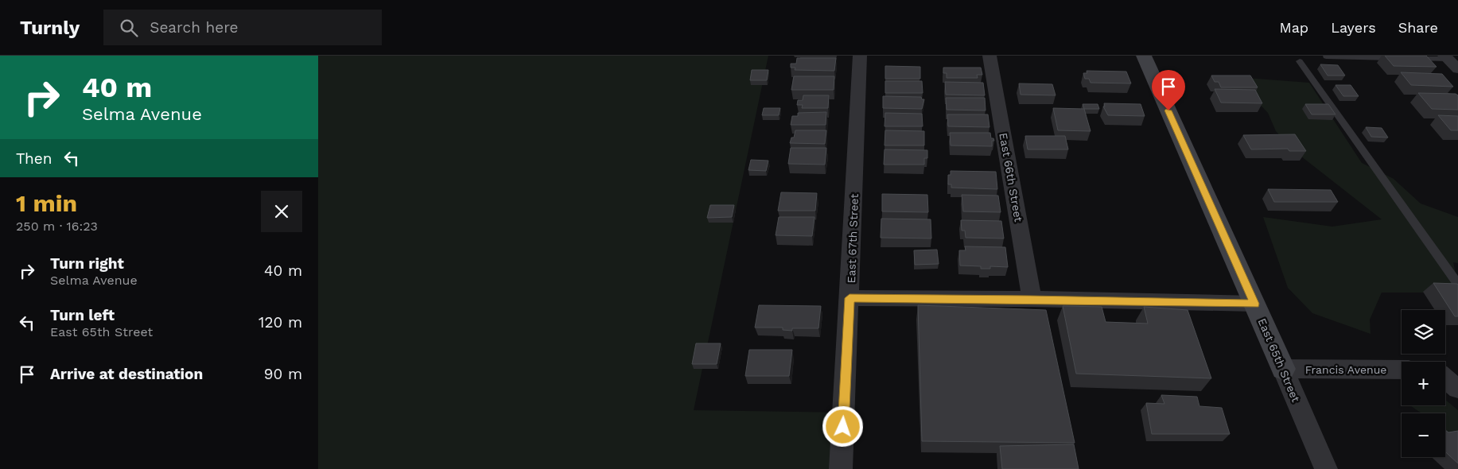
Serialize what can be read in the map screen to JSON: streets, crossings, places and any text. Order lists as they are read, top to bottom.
{
  "streets": {
    "street": [
      "East 66th Street",
      "East 67th Street",
      "East 65th Street",
      "Francis Avenue"
    ]
  },
  "crossings": [
    ["East 65th Street", "Francis Avenue"]
  ],
  "page": {
    "header": "Turnly",
    "search": "Search here",
    "nav": ["Map", "Layers", "Share"],
    "turn": ["40 m", "Selma Avenue"],
    "then": "Then",
    "heading": ["1 min", "250 m · 16:23"],
    "list": [
      {
        "name": "Turn right",
        "note": "Selma Avenue",
        "value": "40 m"
      },
      {
        "name": "Turn left",
        "note": "East 65th Street",
        "value": "120 m"
      },
      {
        "name": "Arrive at destination",
        "value": "90 m"
      }
    ],
    "map_buttons": ["+", "−"]
  }
}
